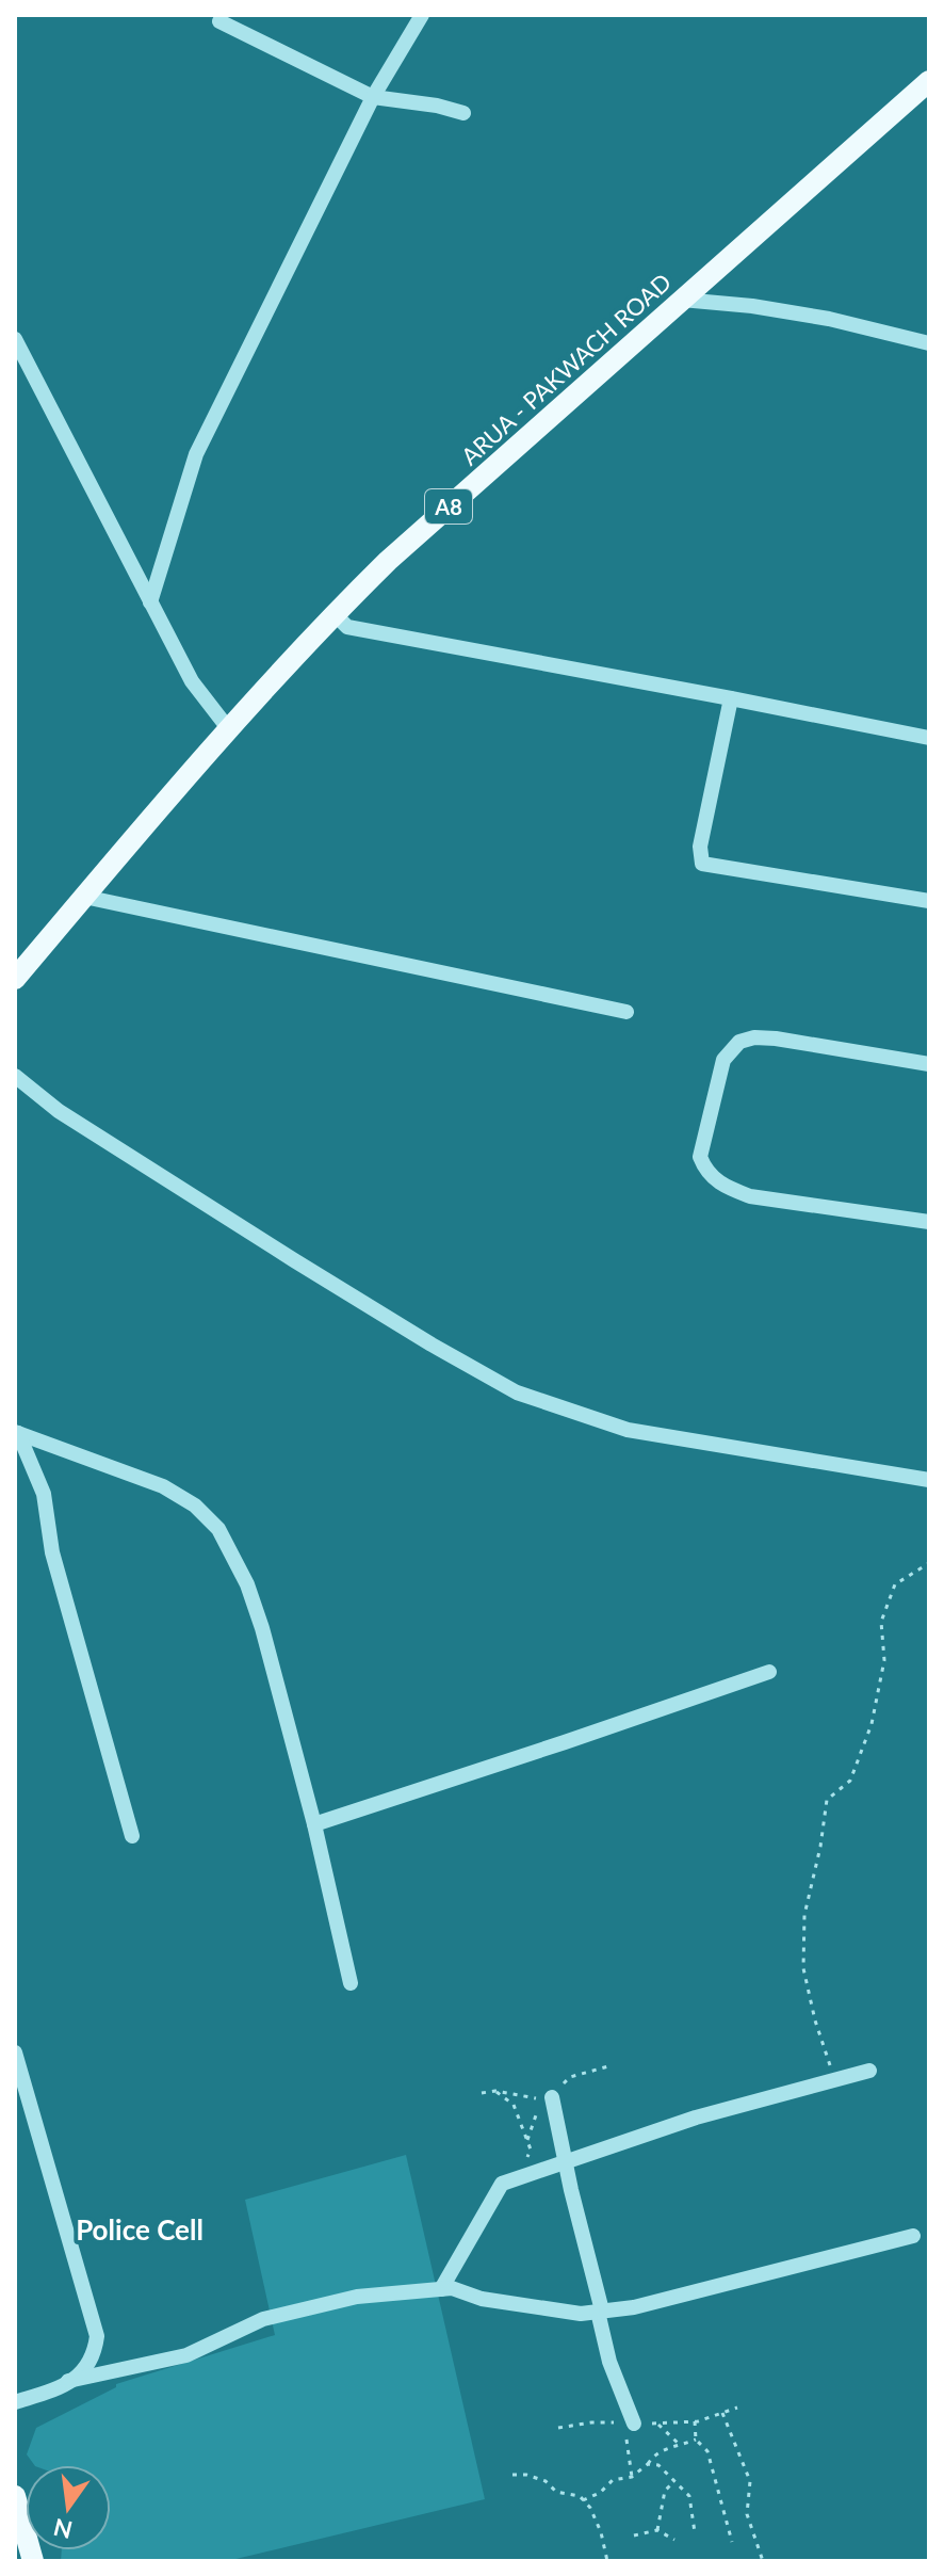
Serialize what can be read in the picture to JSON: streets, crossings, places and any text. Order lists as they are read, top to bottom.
{
  "streets": {
    "main road": ["ARUA - PAKWACH ROAD", "A8"]
  },
  "districts": ["Police Cell"],
  "north": "bottom"
}
